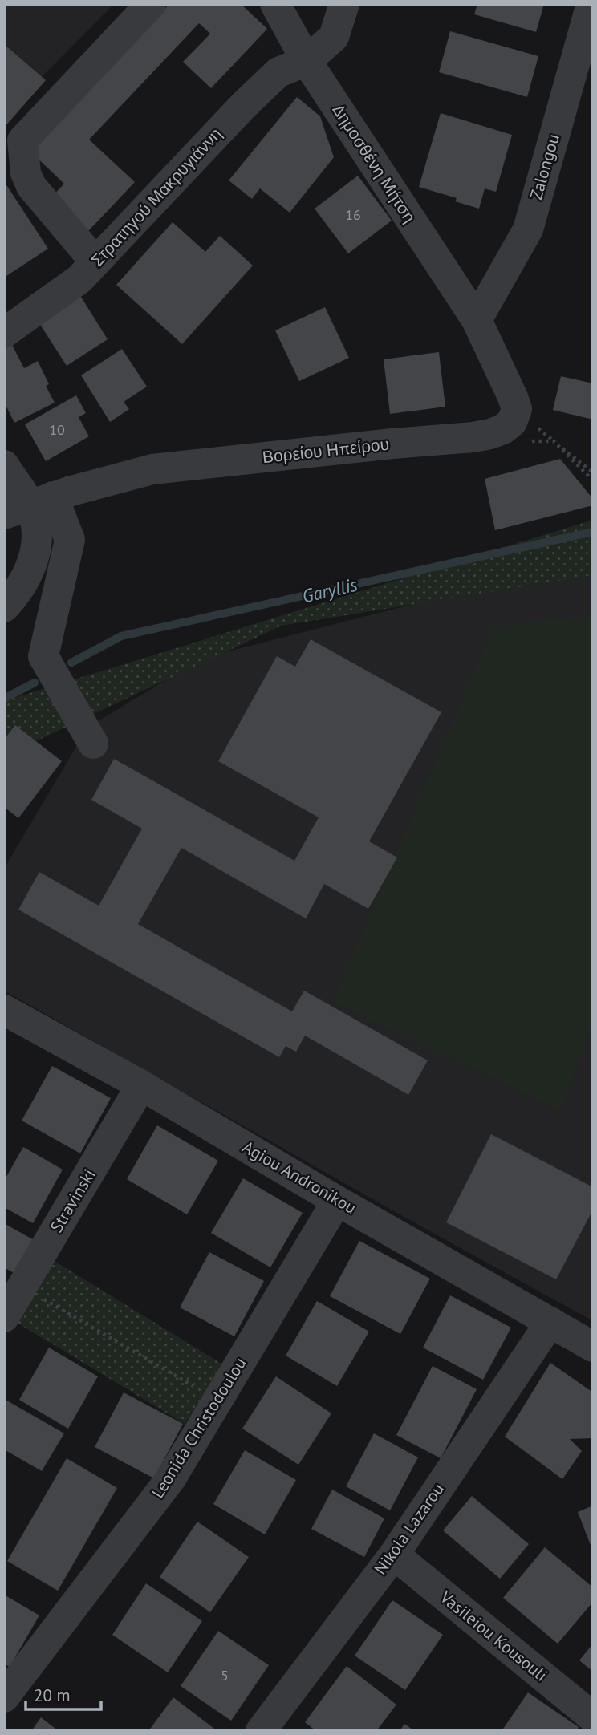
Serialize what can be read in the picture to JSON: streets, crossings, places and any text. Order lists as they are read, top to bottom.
{
  "streets": {
    "street": [
      "Δημοσθένη Μήτση",
      "Zalongou",
      "Στρατηγού Μακρυγιάννη",
      "Βορείου Ηπείρου",
      "Agiou Andronikou",
      "Stravinski",
      "Leonida Christodoulou",
      "Nikola Lazarou",
      "Vasileiou Kousouli"
    ]
  },
  "crossings": [
    ["Δημοσθένη Μήτση", "Zalongou"],
    ["Δημοσθένη Μήτση", "Στρατηγού Μακρυγιάννη"],
    ["Δημοσθένη Μήτση", "Βορείου Ηπείρου"],
    ["Zalongou", "Βορείου Ηπείρου"],
    ["Agiou Andronikou", "Stravinski"],
    ["Agiou Andronikou", "Leonida Christodoulou"],
    ["Agiou Andronikou", "Nikola Lazarou"],
    ["Nikola Lazarou", "Vasileiou Kousouli"]
  ],
  "water": ["Garyllis"],
  "house_numbers": ["16", "10", "5"],
  "scale_bar": "20 m"
}
